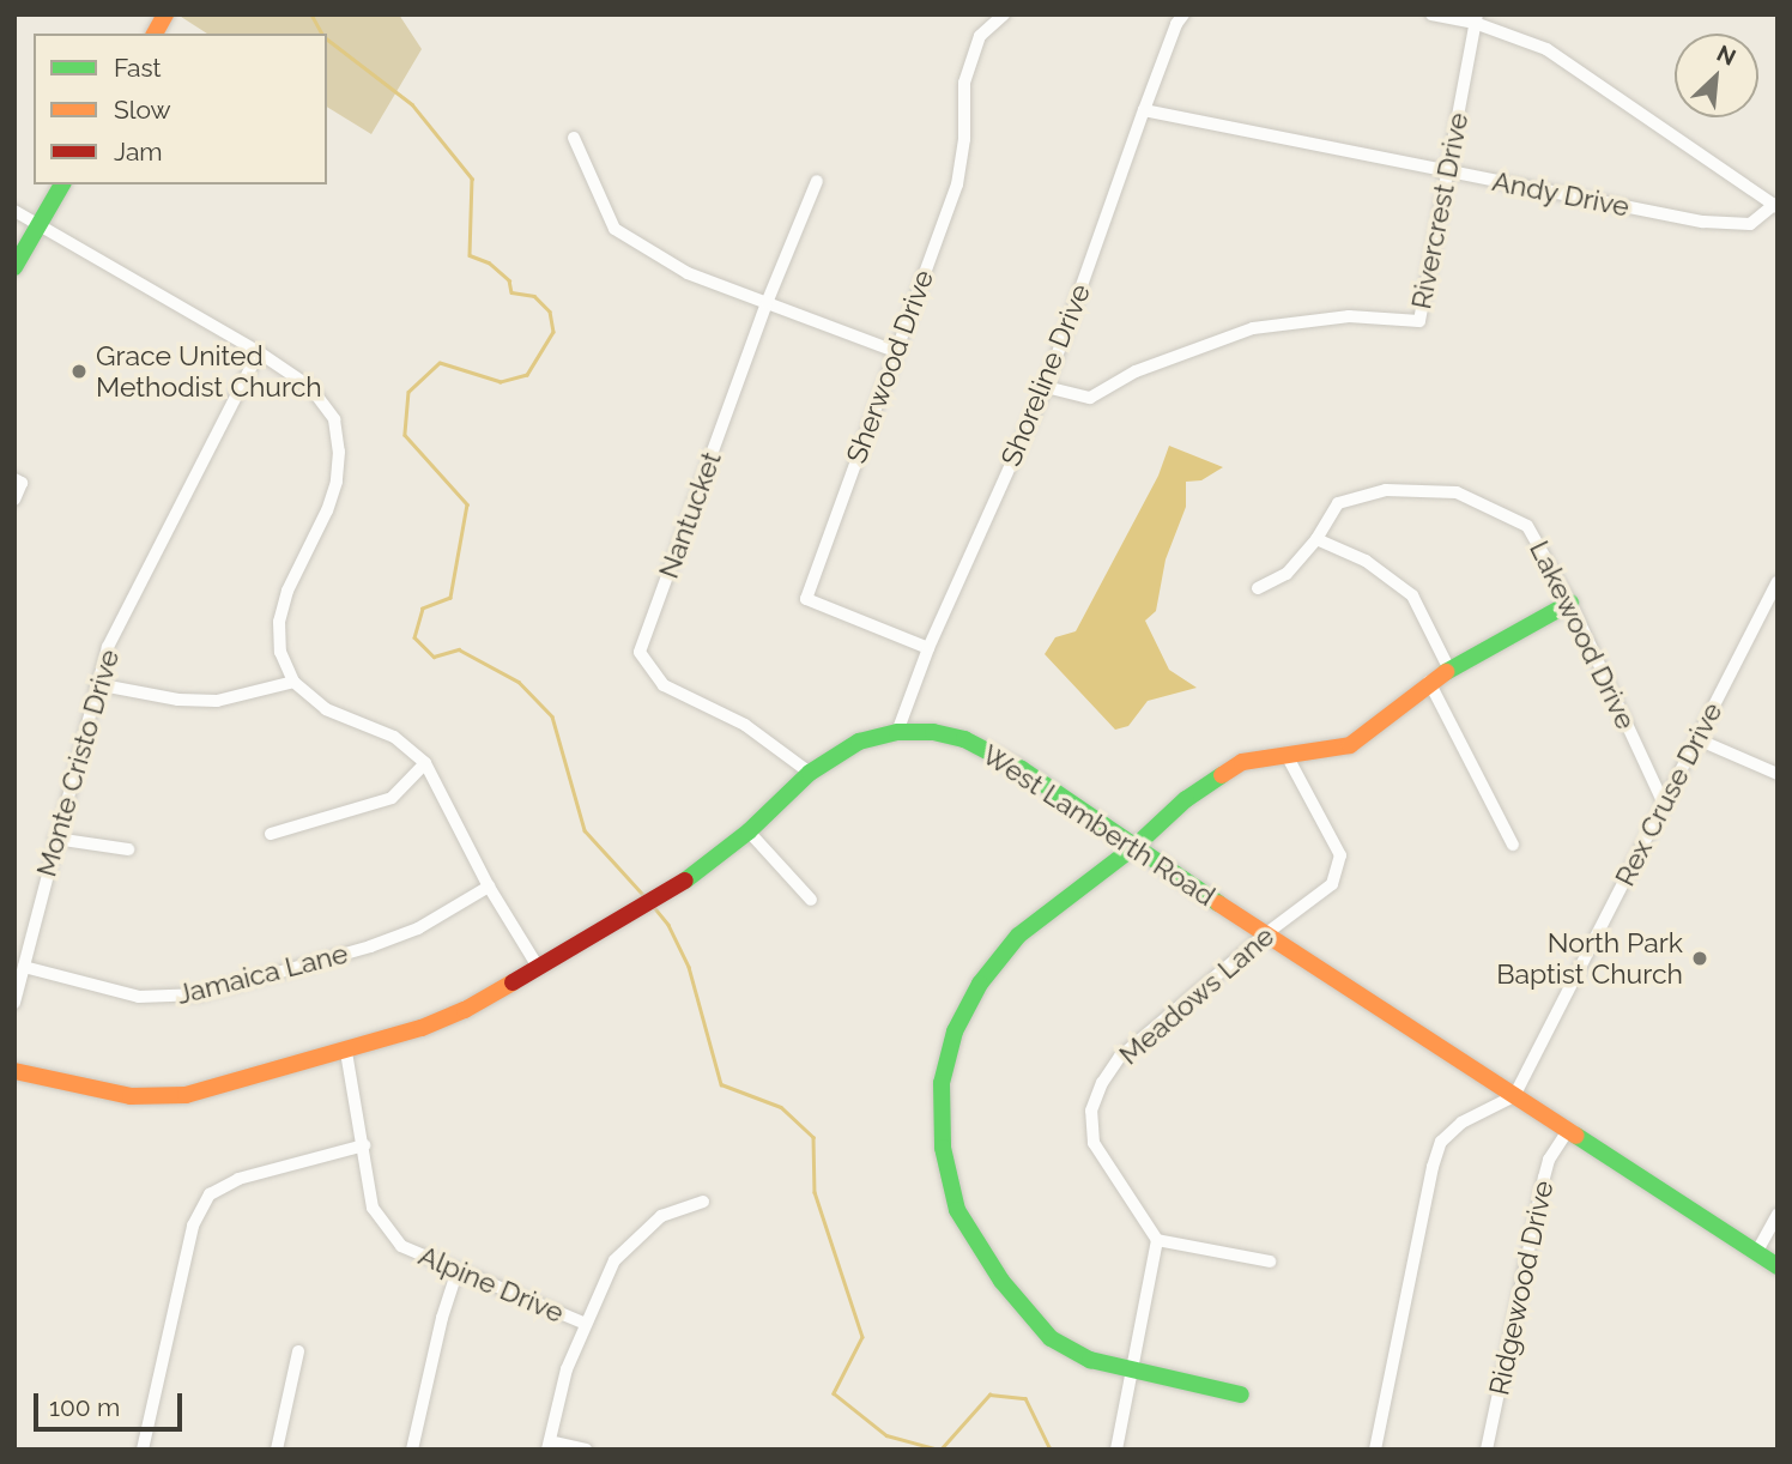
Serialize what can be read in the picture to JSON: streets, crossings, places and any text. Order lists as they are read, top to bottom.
{
  "streets": {
    "street": [
      "Andy Drive",
      "Rivercrest Drive",
      "Sherwood Drive",
      "Shoreline Drive",
      "Nantucket",
      "Lakewood Drive",
      "Monte Cristo Drive",
      "Rex Cruse Drive",
      "West Lamberth Road",
      "Jamaica Lane",
      "Meadows Lane",
      "Alpine Drive",
      "Ridgewood Drive"
    ]
  },
  "crossings": [
    ["Andy Drive", "Rivercrest Drive"],
    ["Andy Drive", "Shoreline Drive"],
    ["Rivercrest Drive", "Shoreline Drive"],
    ["Sherwood Drive", "Shoreline Drive"],
    ["Shoreline Drive", "West Lamberth Road"],
    ["Nantucket", "West Lamberth Road"],
    ["Lakewood Drive", "Rex Cruse Drive"],
    ["Monte Cristo Drive", "Jamaica Lane"],
    ["Rex Cruse Drive", "West Lamberth Road"],
    ["West Lamberth Road", "Meadows Lane"],
    ["West Lamberth Road", "Alpine Drive"],
    ["West Lamberth Road", "Ridgewood Drive"]
  ],
  "places": ["Grace United Methodist Church", "North Park Baptist Church"],
  "legend": ["Fast", "Slow", "Jam"],
  "scale_bar": "100 m",
  "north": "top right"
}
